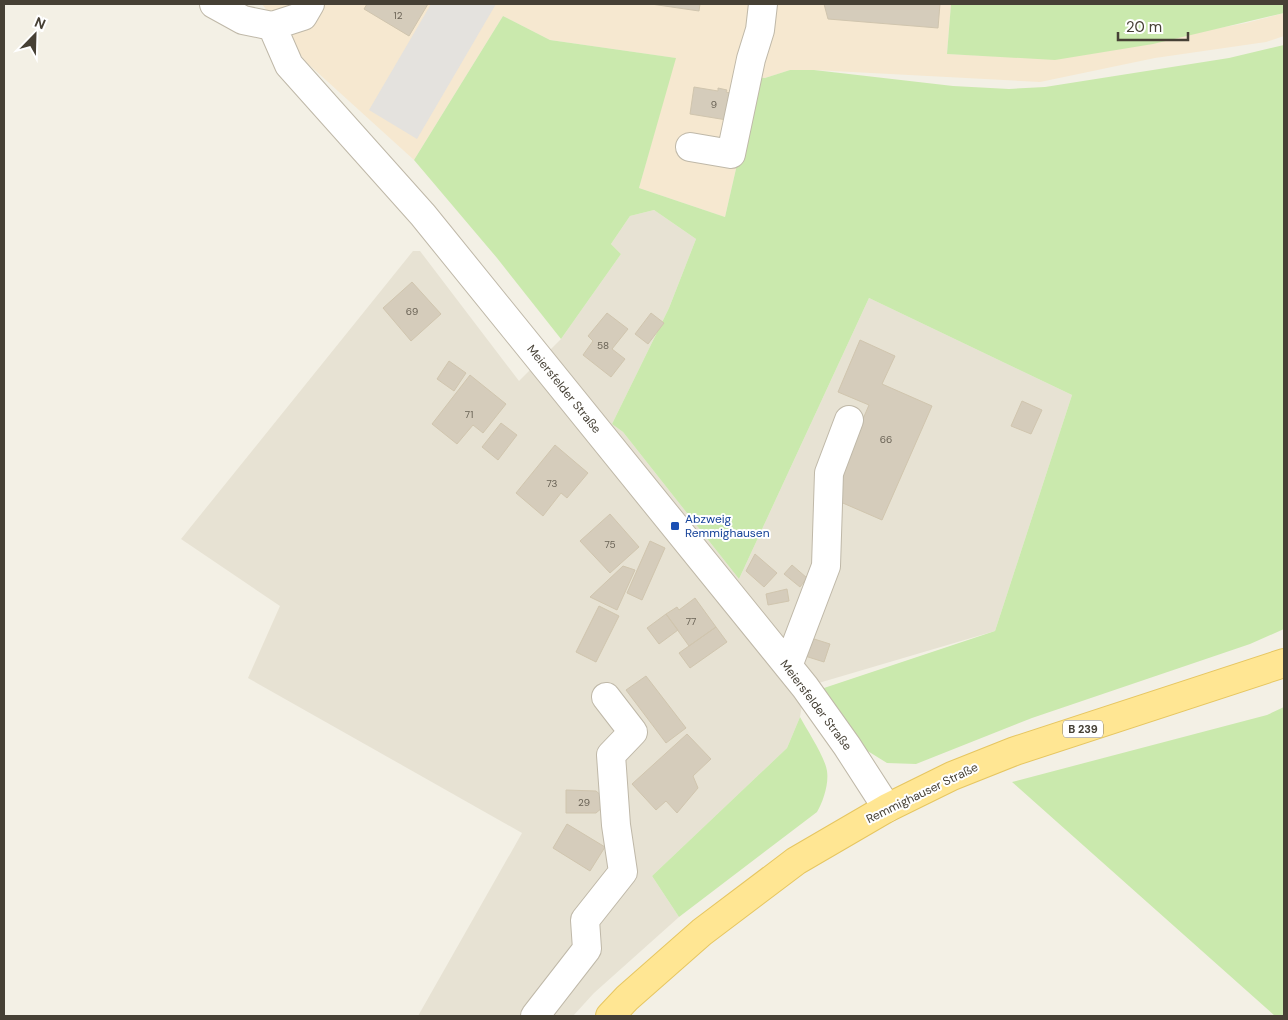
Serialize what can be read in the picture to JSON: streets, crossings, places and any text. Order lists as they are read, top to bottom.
{
  "streets": {
    "main road": ["B 239", "Remmighauser Straße"],
    "street": ["Meiersfelder Straße"]
  },
  "crossings": [
    ["Meiersfelder Straße", "Remmighauser Straße"]
  ],
  "places": {
    "transit": ["Abzweig Remmighausen"]
  },
  "house_numbers": [
    "12",
    "9",
    "69",
    "58",
    "71",
    "66",
    "73",
    "75",
    "77",
    "29"
  ],
  "scale_bar": "20 m",
  "north": "top right"
}
